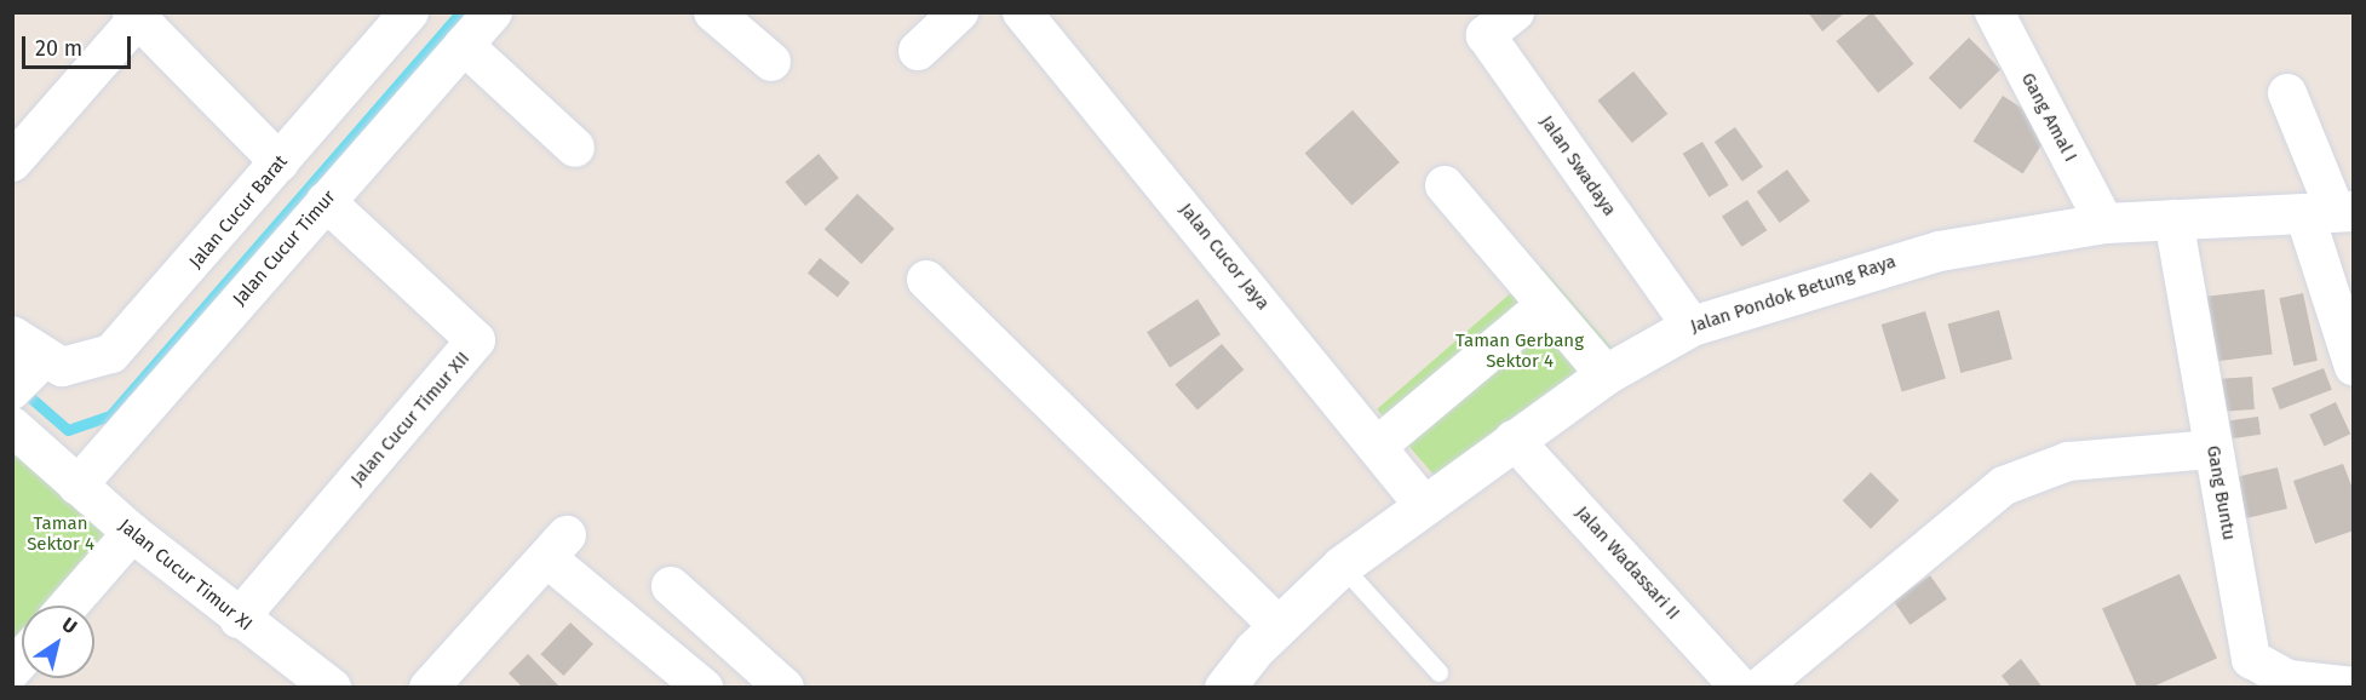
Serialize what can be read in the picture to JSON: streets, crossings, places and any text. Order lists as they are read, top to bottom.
{
  "streets": {
    "main road": ["Jalan Pondok Betung Raya"],
    "street": [
      "Gang Amal I",
      "Jalan Swadaya",
      "Jalan Cucur Barat",
      "Jalan Cucur Timur",
      "Jalan Cucor Jaya",
      "Jalan Cucur Timur XII",
      "Gang Buntu",
      "Jalan Wadassari II",
      "Jalan Cucur Timur XI"
    ]
  },
  "crossings": [
    ["Gang Amal I", "Jalan Pondok Betung Raya"],
    ["Jalan Swadaya", "Jalan Pondok Betung Raya"],
    ["Jalan Cucur Timur", "Jalan Cucur Timur XII"],
    ["Jalan Cucur Timur", "Jalan Cucur Timur XI"],
    ["Jalan Cucor Jaya", "Jalan Pondok Betung Raya"],
    ["Jalan Pondok Betung Raya", "Gang Buntu"],
    ["Jalan Pondok Betung Raya", "Jalan Wadassari II"],
    ["Jalan Cucur Timur XII", "Jalan Cucur Timur XI"]
  ],
  "parks": ["Taman Gerbang Sektor 4", "Taman Sektor 4"],
  "scale_bar": "20 m",
  "north": "top right"
}
